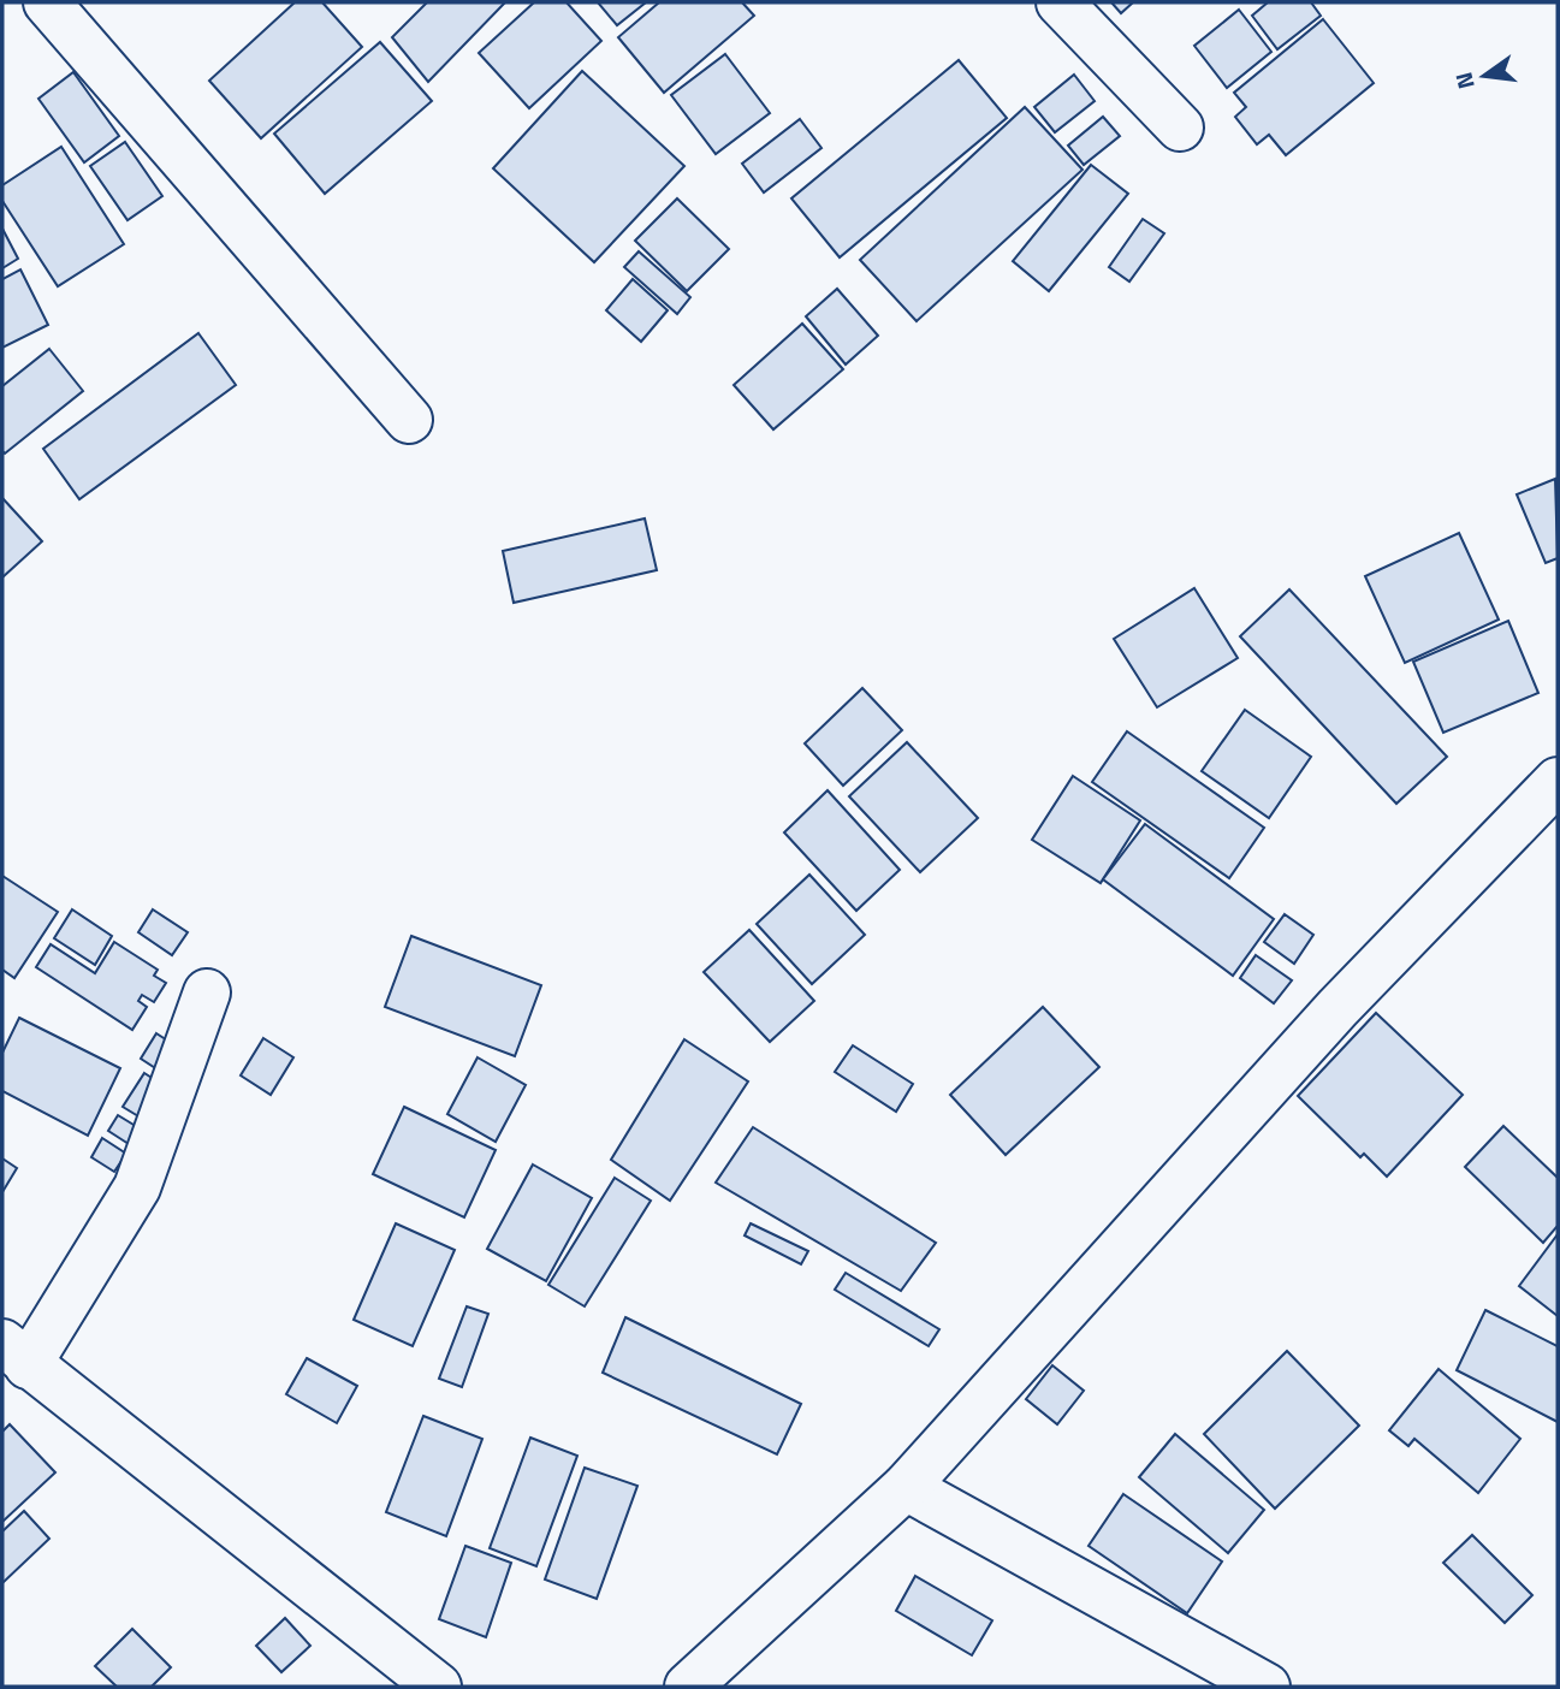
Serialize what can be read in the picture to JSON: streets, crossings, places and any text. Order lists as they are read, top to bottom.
{
  "north": "left"
}
